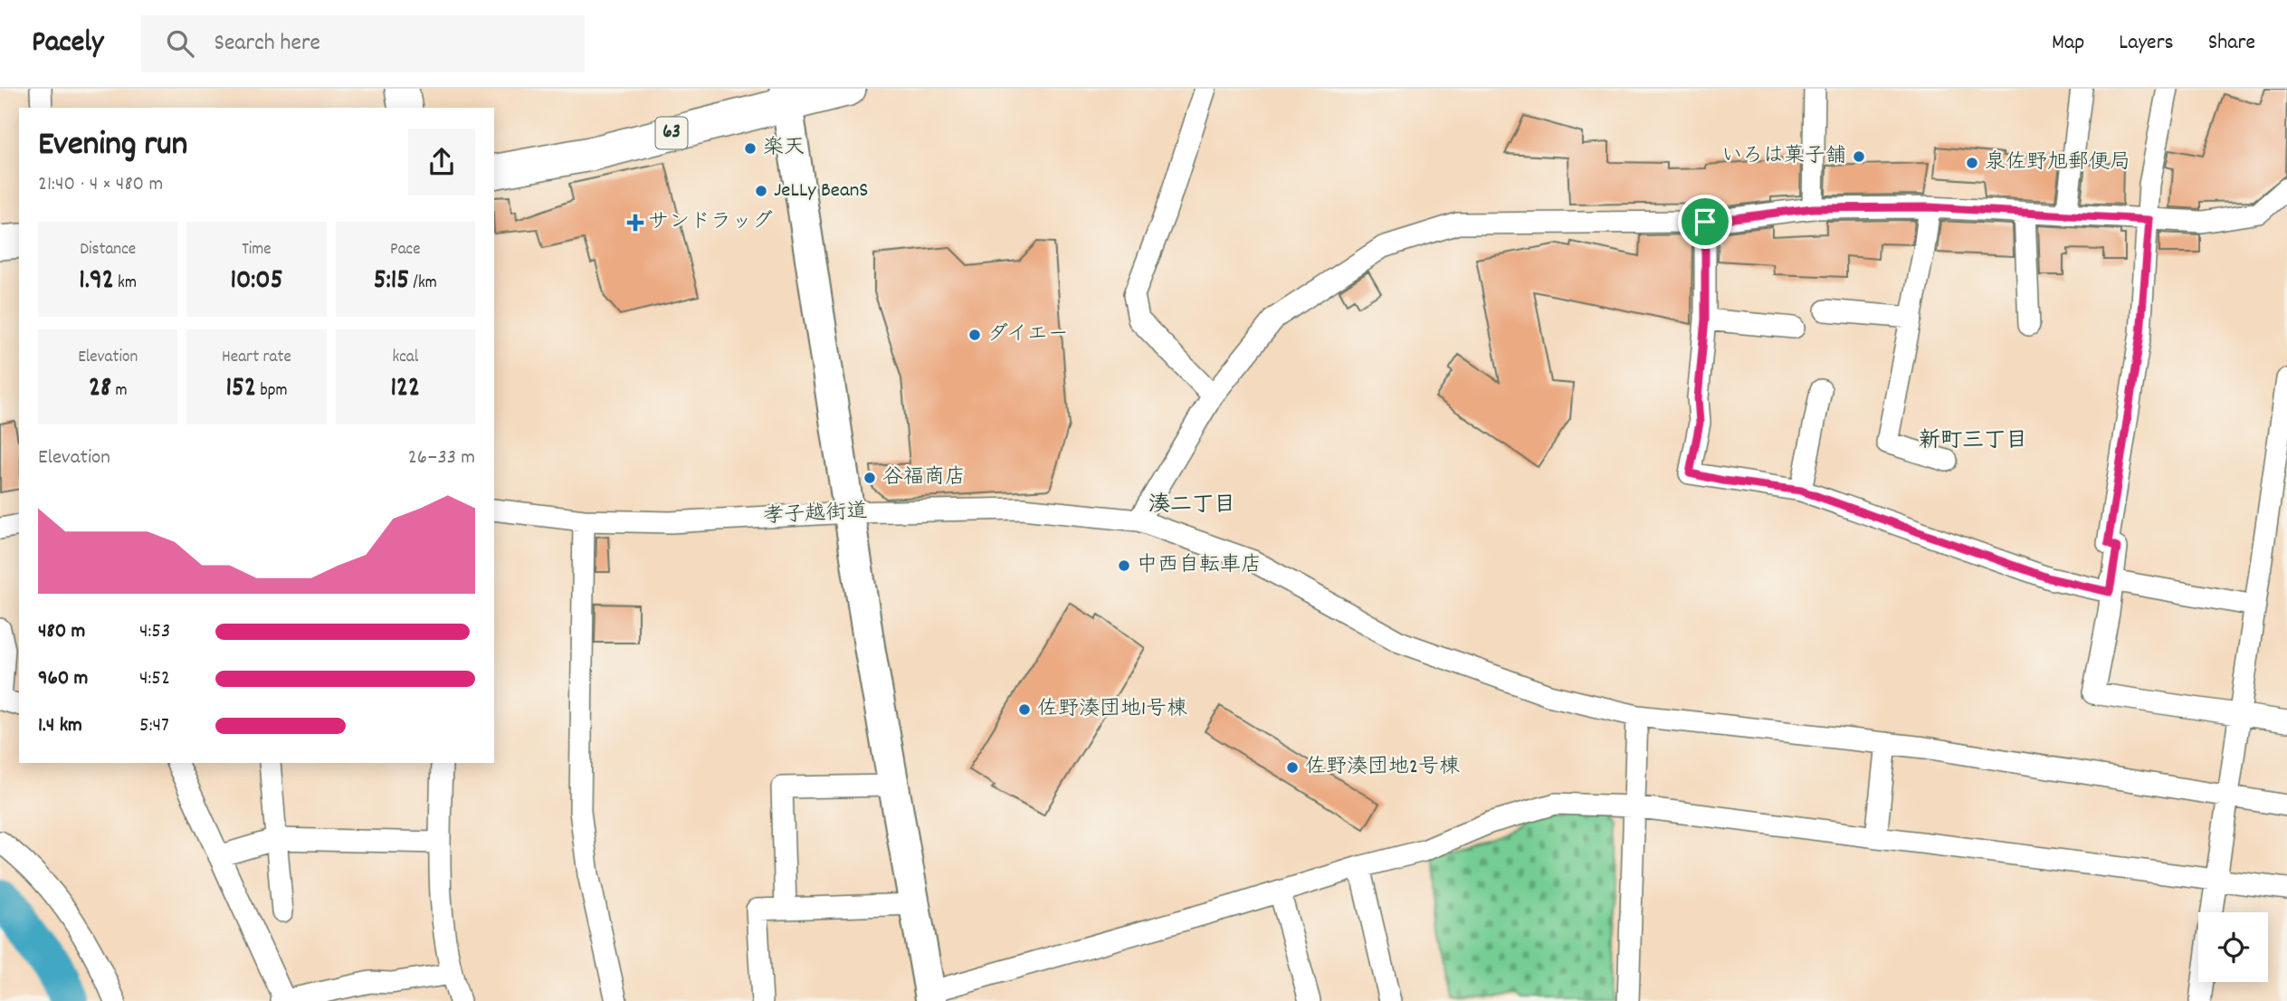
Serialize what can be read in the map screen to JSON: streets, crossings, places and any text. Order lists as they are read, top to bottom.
{
  "streets": {
    "main road": ["63"],
    "street": ["孝子越街道"]
  },
  "districts": ["新町三丁目", "湊二丁目"],
  "places": {
    "other": [
      "楽天",
      "いろは菓子舗",
      "泉佐野旭郵便局",
      "JeLLy BeanS",
      "ダイエー",
      "谷福商店",
      "中西自転車店",
      "佐野湊団地1号棟",
      "佐野湊団地2号棟"
    ],
    "health": ["サンドラッグ"]
  },
  "page": {
    "header": "Pacely",
    "search": "Search here",
    "nav": ["Map", "Layers", "Share"],
    "heading": ["Evening run", "21:40 · 4 × 480 m"],
    "stats": [
      ["Distance", "1.92 km"],
      ["Time", "10:05"],
      ["Pace", "5:15 /km"],
      ["Elevation", "28 m"],
      ["Heart rate", "152 bpm"],
      ["kcal", "122"]
    ],
    "chart": ["Elevation", "26–33 m"],
    "list": [
      {
        "name": "480 m",
        "note": "4:53"
      },
      {
        "name": "960 m",
        "note": "4:52"
      },
      {
        "name": "1.4 km",
        "note": "5:47"
      }
    ]
  }
}
